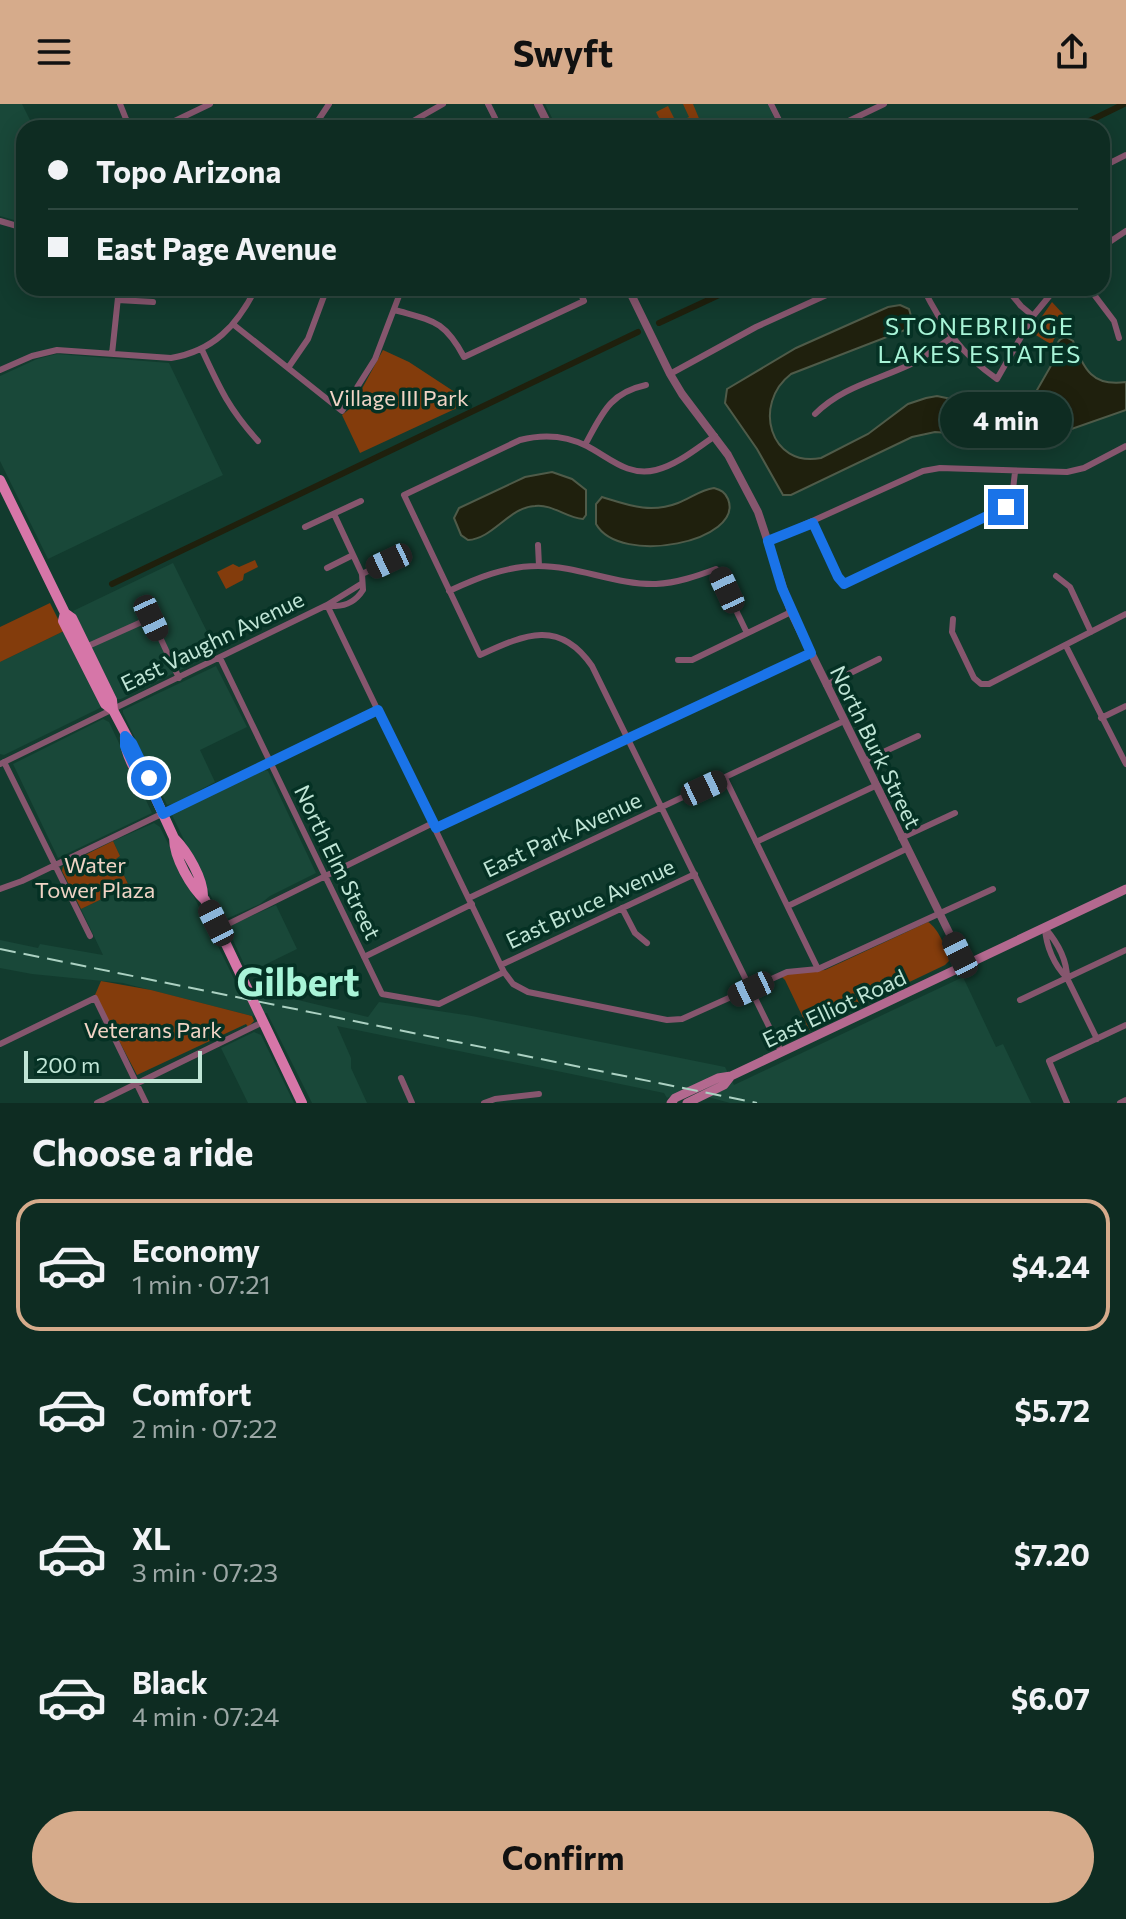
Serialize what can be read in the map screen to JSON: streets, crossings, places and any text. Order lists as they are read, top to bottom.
{
  "streets": {
    "main road": ["East Elliot Road"],
    "street": [
      "East Vaughn Avenue",
      "North Burk Street",
      "East Park Avenue",
      "North Elm Street",
      "East Bruce Avenue"
    ]
  },
  "crossings": [
    ["East Vaughn Avenue", "North Elm Street"],
    ["North Burk Street", "East Park Avenue"],
    ["North Burk Street", "East Elliot Road"],
    ["East Park Avenue", "North Elm Street"],
    ["North Elm Street", "East Bruce Avenue"]
  ],
  "districts": ["STONEBRIDGE LAKES ESTATES", "Gilbert"],
  "parks": ["Village III Park", "Water Tower Plaza", "Veterans Park"],
  "scale_bar": "200 m",
  "page": {
    "header": "Swyft",
    "banner": ["Topo Arizona", "East Page Avenue"],
    "bubble": "4 min",
    "scale": "200 m",
    "heading": "Choose a ride",
    "list": [
      {
        "name": "Economy",
        "note": "1 min · 07:21",
        "value": "$4.24"
      },
      {
        "name": "Comfort",
        "note": "2 min · 07:22",
        "value": "$5.72"
      },
      {
        "name": "XL",
        "note": "3 min · 07:23",
        "value": "$7.20"
      },
      {
        "name": "Black",
        "note": "4 min · 07:24",
        "value": "$6.07"
      }
    ],
    "buttons": "Confirm"
  }
}
